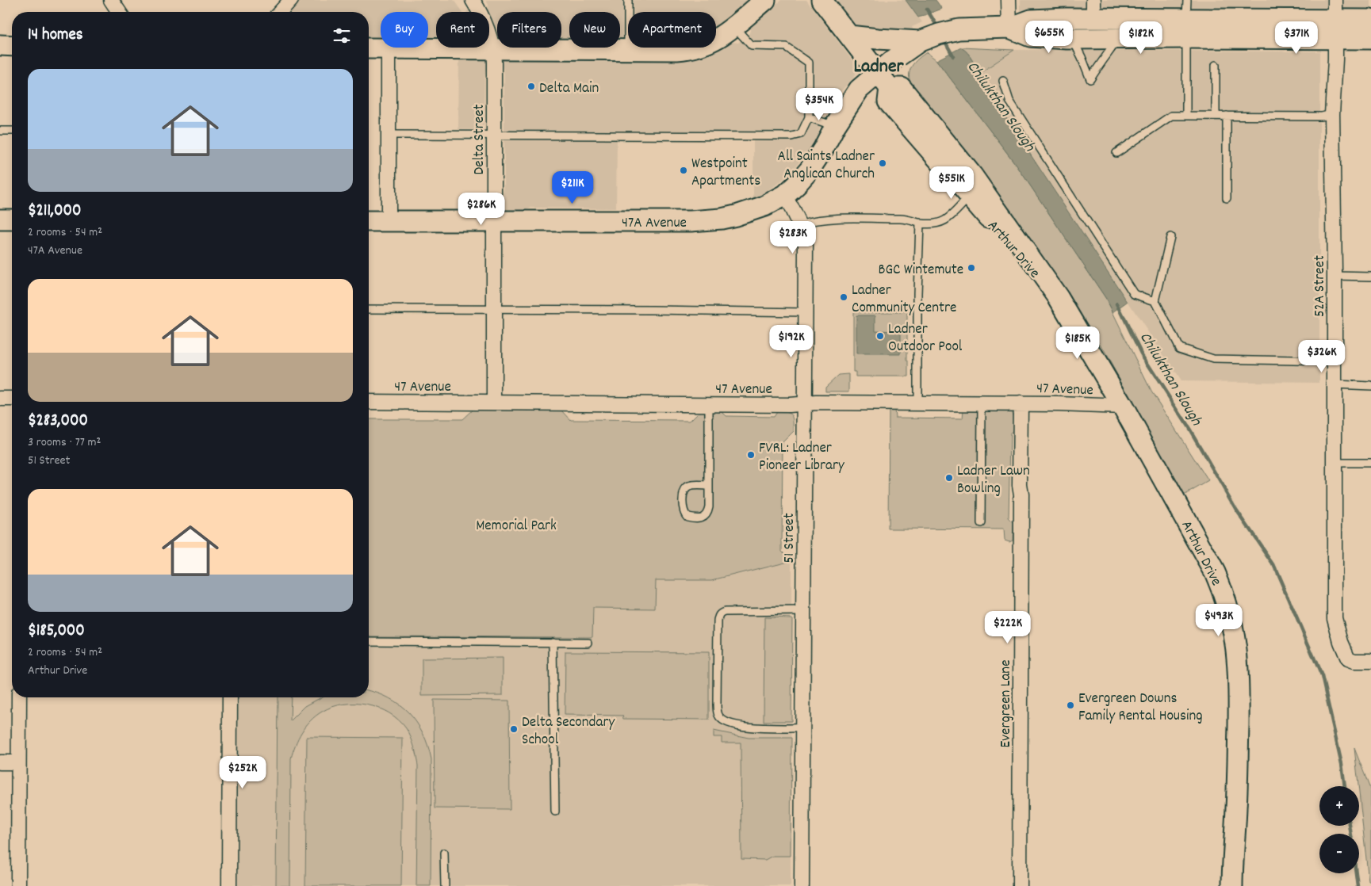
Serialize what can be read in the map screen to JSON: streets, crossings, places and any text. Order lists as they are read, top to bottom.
{
  "streets": {
    "main road": ["47A Avenue", "Arthur Drive"],
    "street": [
      "Delta Street",
      "52A Street",
      "47 Avenue",
      "51 Street",
      "Evergreen Lane"
    ]
  },
  "crossings": [
    ["Delta Street", "47A Avenue"],
    ["Delta Street", "47 Avenue"],
    ["47A Avenue", "Arthur Drive"],
    ["47A Avenue", "51 Street"],
    ["Arthur Drive", "47 Avenue"],
    ["47 Avenue", "51 Street"],
    ["47 Avenue", "Evergreen Lane"]
  ],
  "districts": ["Ladner"],
  "water": ["Chilukthan Slough"],
  "parks": ["Memorial Park"],
  "places": [
    "Delta Main",
    "All Saints Ladner Anglican Church",
    "Westpoint Apartments",
    "BGC Wintemute",
    "Ladner Community Centre",
    "Ladner Outdoor Pool",
    "FVRL: Ladner Pioneer Library",
    "Ladner Lawn Bowling",
    "Evergreen Downs Family Rental Housing",
    "Delta Secondary School"
  ],
  "page": {
    "chip": [
      "Buy",
      "Rent",
      "Filters",
      "New",
      "Apartment"
    ],
    "heading": "14 homes",
    "price": [
      "$655K",
      "$182K",
      "$371K",
      "$354K",
      "$551K",
      "$211K",
      "$286K",
      "$283K",
      "$192K",
      "$185K",
      "$326K",
      "$493K",
      "$222K",
      "$252K"
    ],
    "list": [
      {
        "name": "$211,000",
        "note": "2 rooms · 54 m² · 47A Avenue"
      },
      {
        "name": "$283,000",
        "note": "3 rooms · 77 m² · 51 Street"
      },
      {
        "name": "$185,000",
        "note": "2 rooms · 54 m² · Arthur Drive"
      }
    ],
    "map_buttons": ["+", "−"]
  }
}
